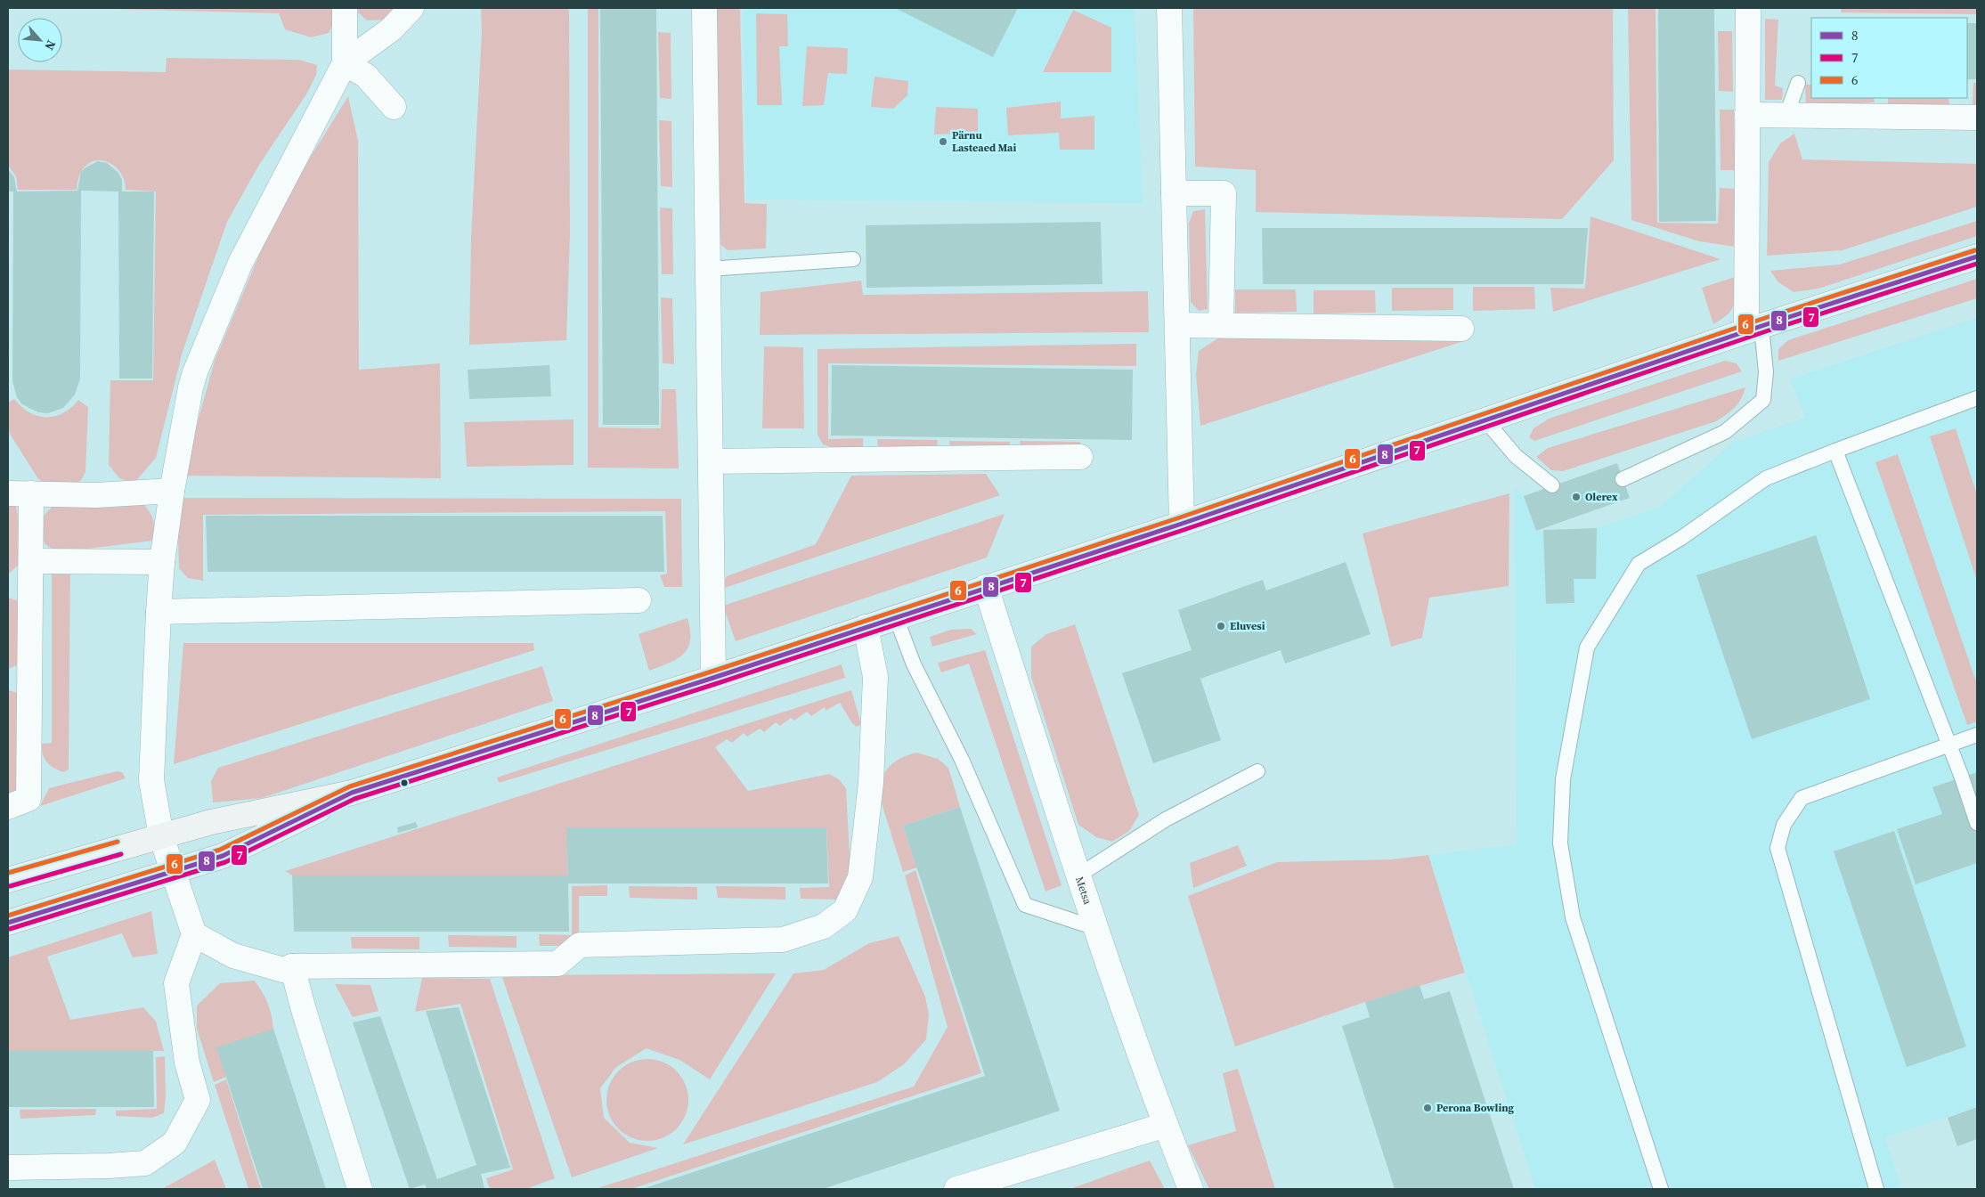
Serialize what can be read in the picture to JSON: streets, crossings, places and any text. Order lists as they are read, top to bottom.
{
  "streets": {
    "street": ["Metsa"]
  },
  "places": [
    "Pärnu Lasteaed Mai",
    "Olerex",
    "Eluvesi",
    "Perona Bowling"
  ],
  "lines": ["transit line 6", "transit line 8", "transit line 7"],
  "legend": ["8", "7", "6"],
  "north": "bottom right"
}
